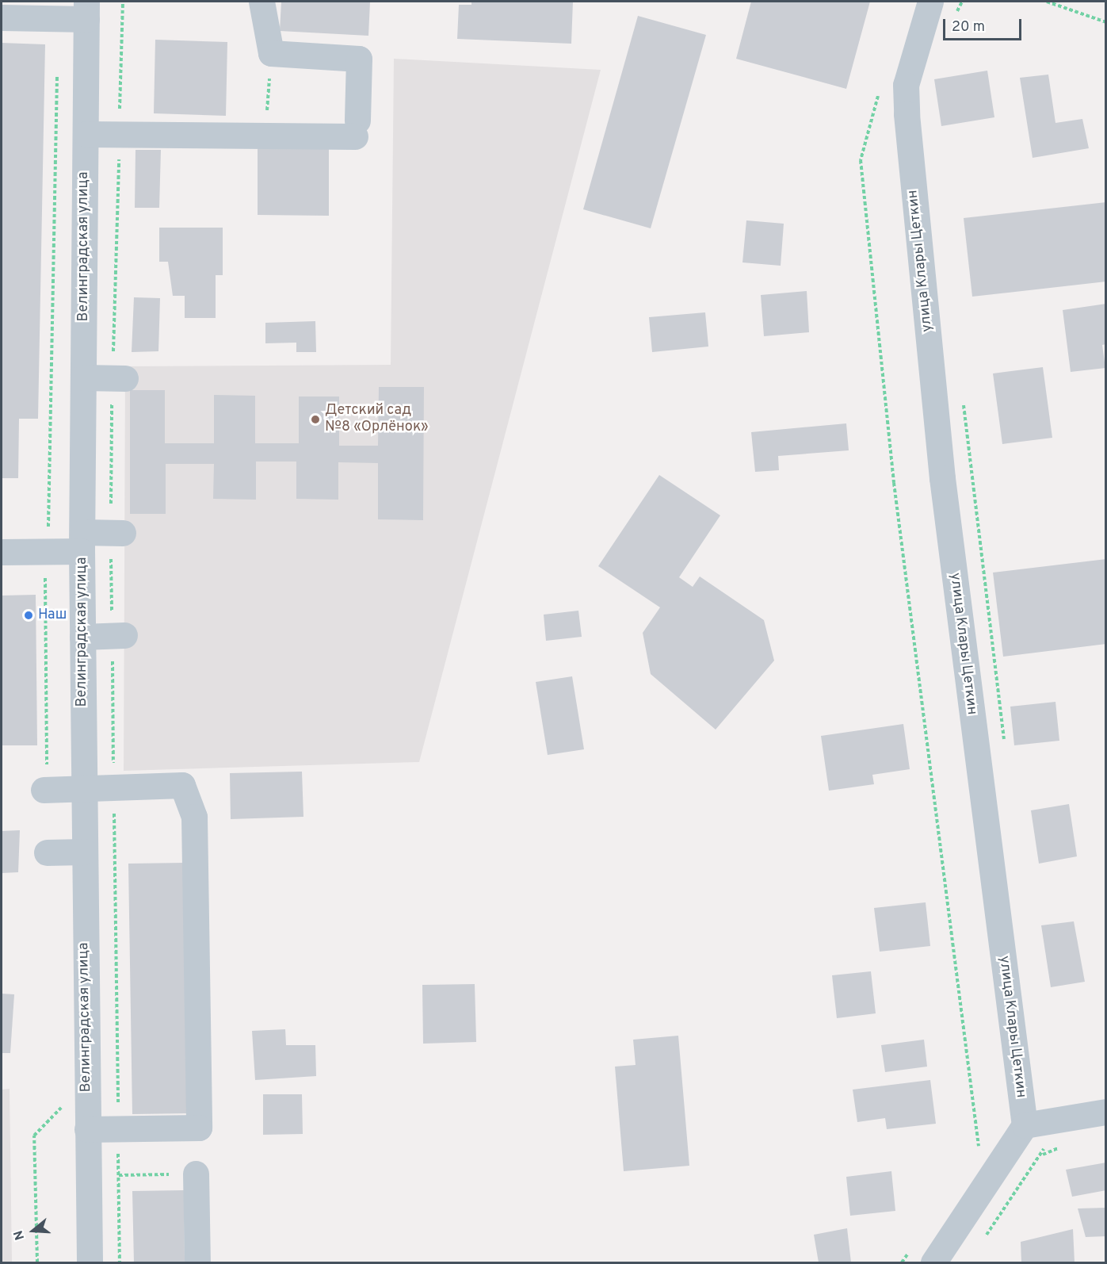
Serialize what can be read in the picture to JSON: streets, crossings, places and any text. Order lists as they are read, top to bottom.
{
  "streets": {
    "street": ["Велинградская улица", "улица Клары Цеткин"]
  },
  "places": ["Детский сад №8 «Орлёнок»", "Наш"],
  "scale_bar": "20 m",
  "north": "left"
}
